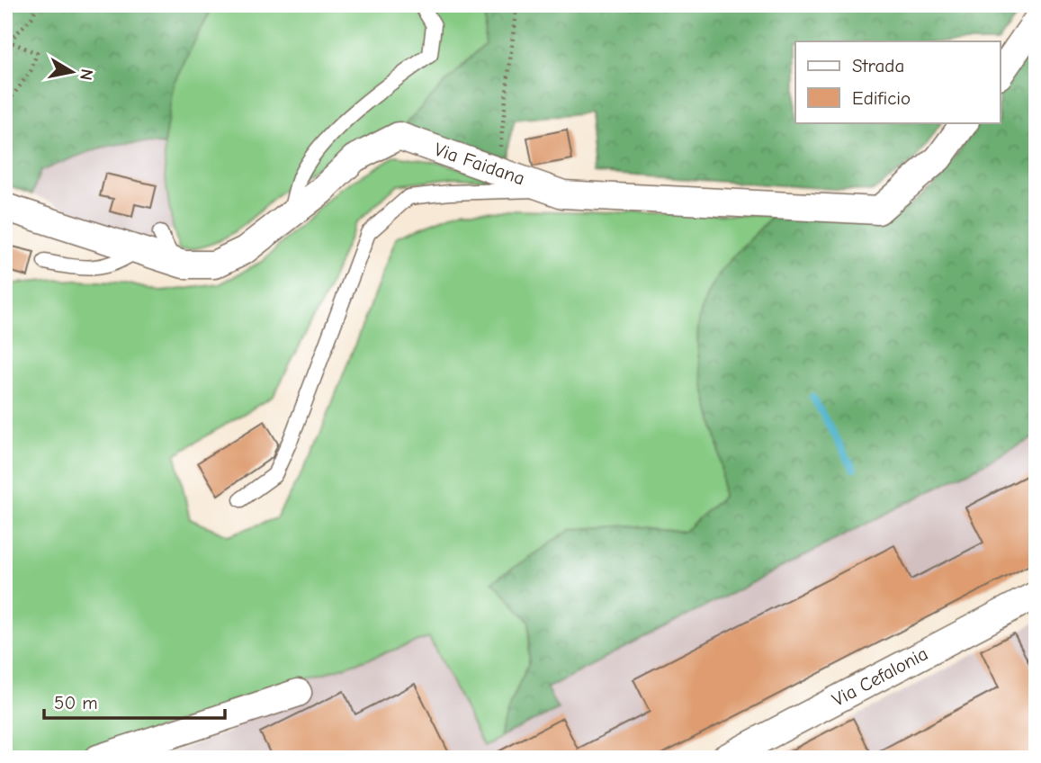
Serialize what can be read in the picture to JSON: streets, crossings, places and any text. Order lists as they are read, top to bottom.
{
  "streets": {
    "street": ["Via Faidana", "Via Cefalonia"]
  },
  "legend": ["Strada", "Edificio"],
  "scale_bar": "50 m",
  "north": "right"
}
